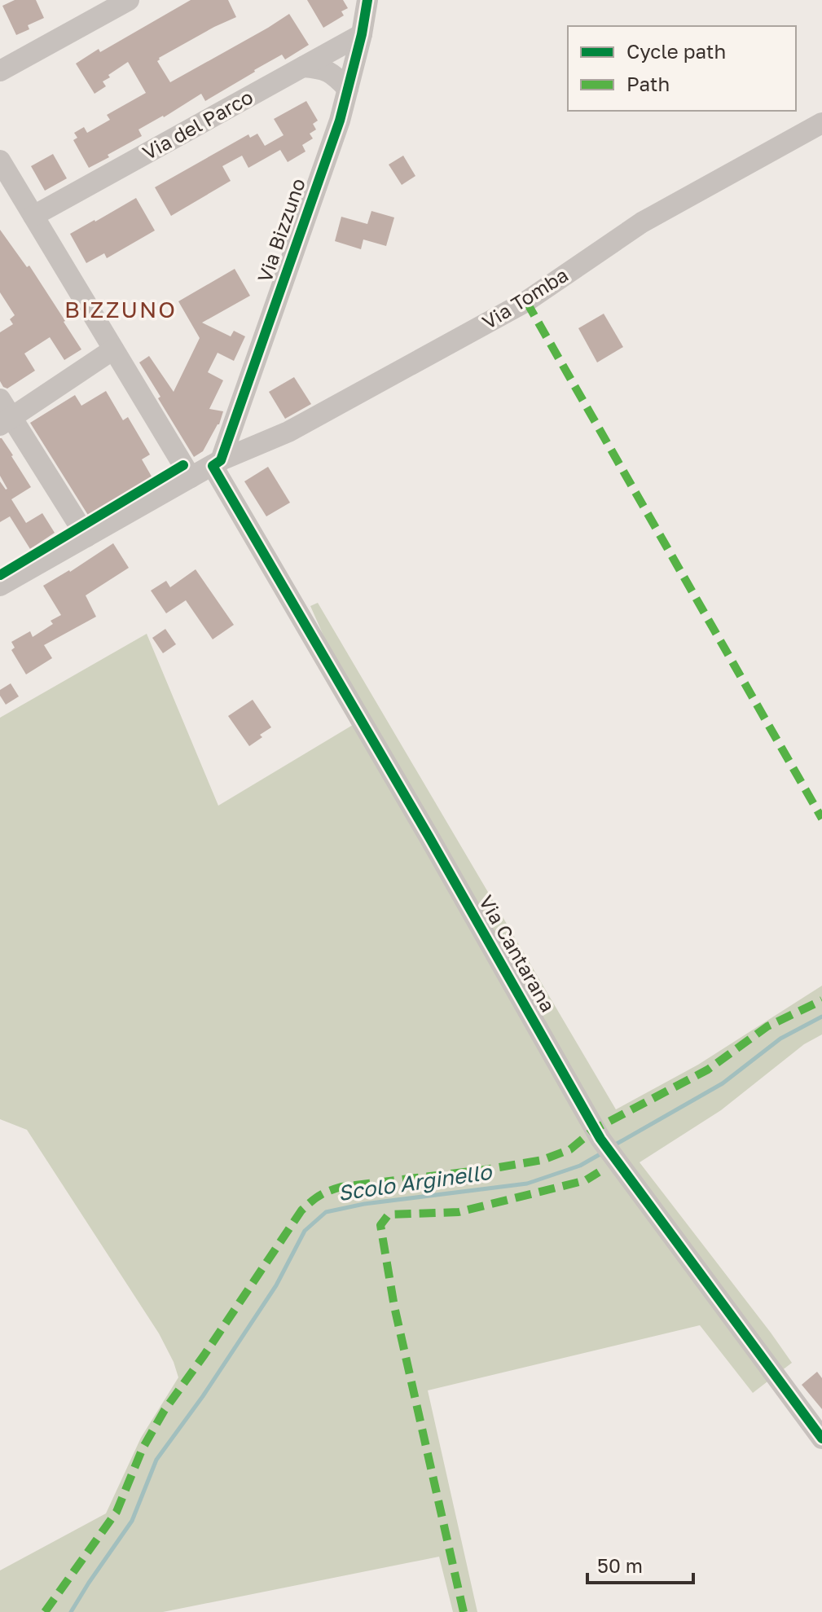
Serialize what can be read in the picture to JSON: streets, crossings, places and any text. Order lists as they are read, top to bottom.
{
  "streets": {
    "street": [
      "Via del Parco",
      "Via Bizzuno",
      "Via Tomba",
      "Via Cantarana"
    ]
  },
  "crossings": [
    ["Via del Parco", "Via Bizzuno"],
    ["Via Bizzuno", "Via Tomba"],
    ["Via Bizzuno", "Via Cantarana"],
    ["Via Tomba", "Via Cantarana"]
  ],
  "districts": ["BIZZUNO"],
  "water": ["Scolo Arginello"],
  "legend": ["Cycle path", "Path"],
  "scale_bar": "50 m"
}
